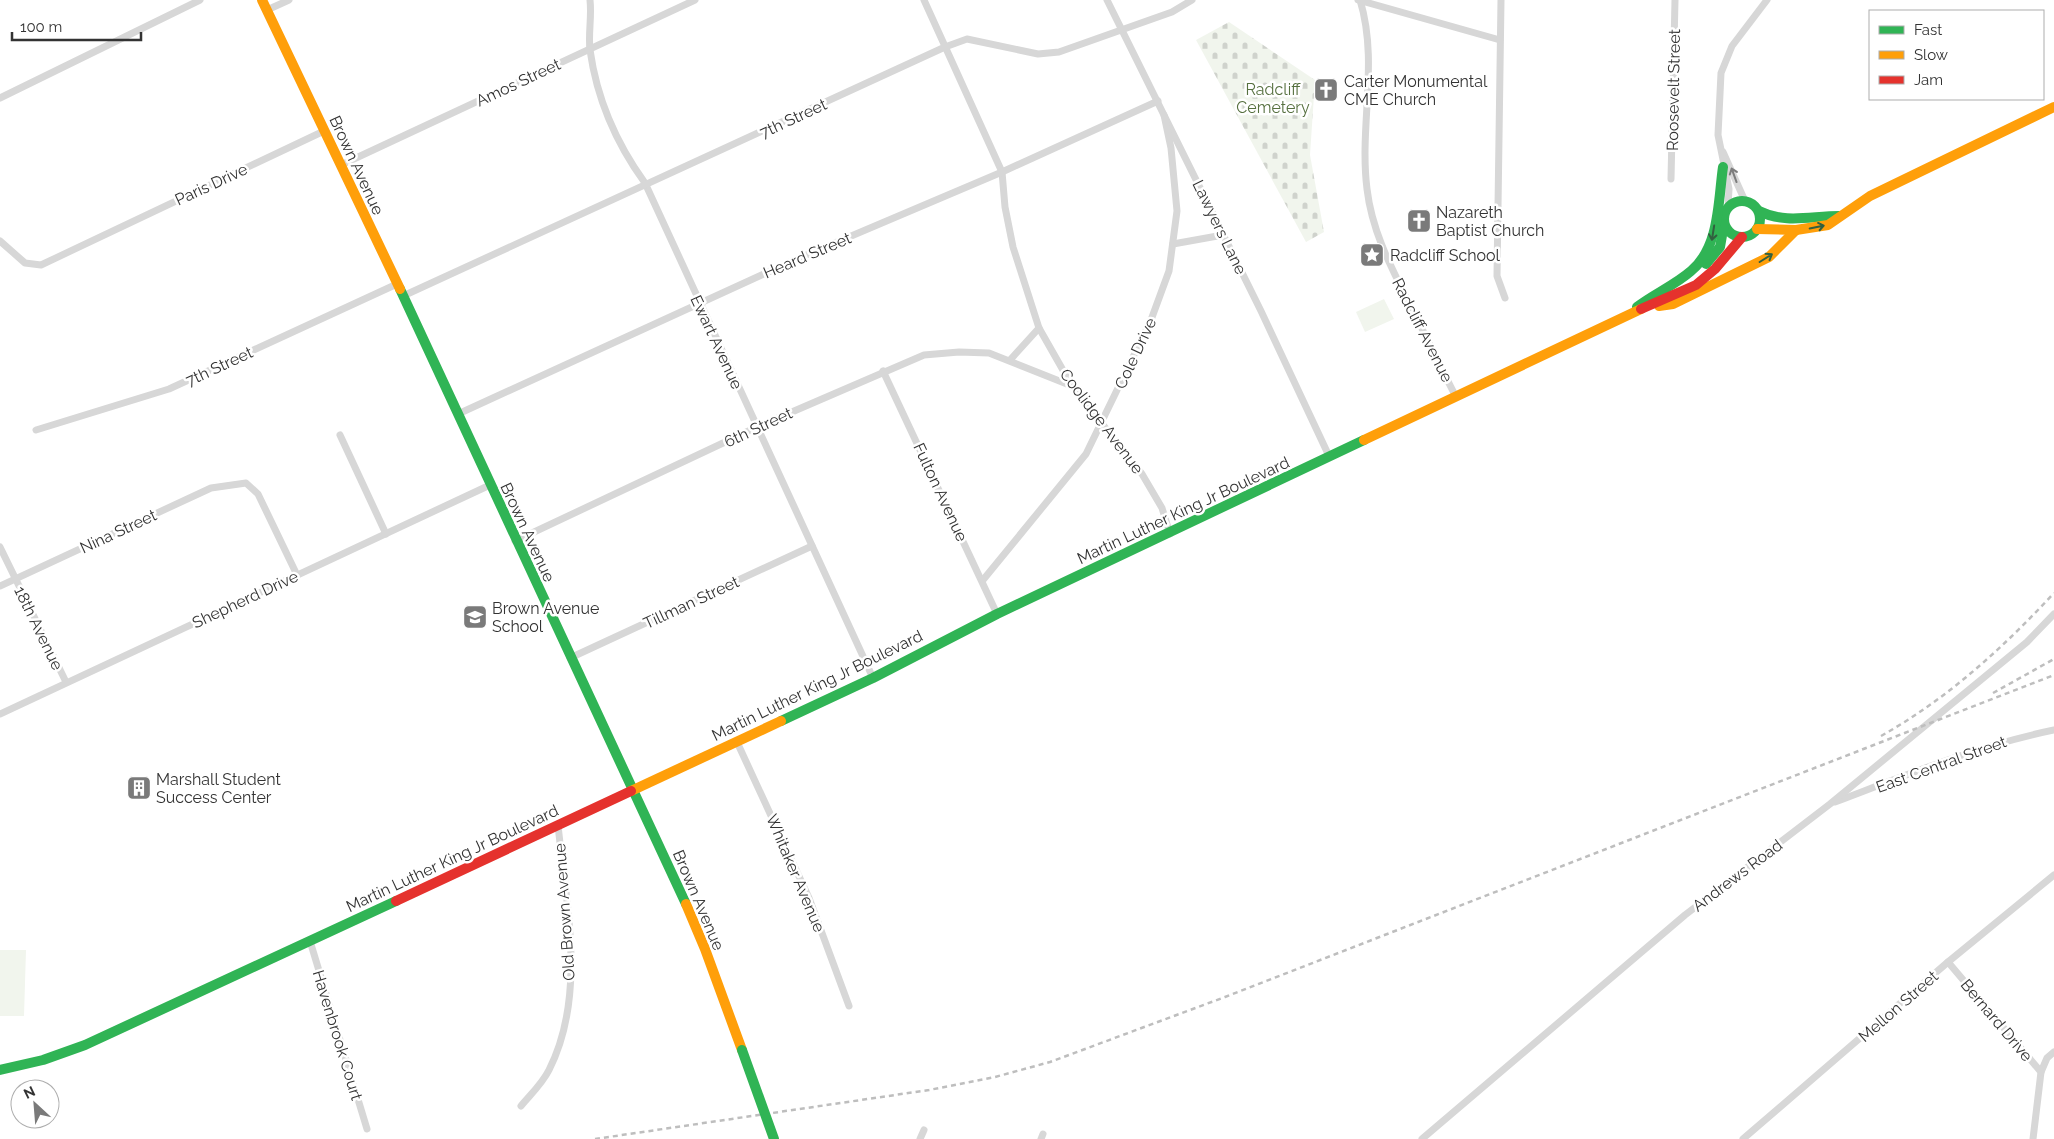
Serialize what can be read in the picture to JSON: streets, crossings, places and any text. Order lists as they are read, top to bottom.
{
  "streets": {
    "main road": ["Brown Avenue", "Martin Luther King Jr Boulevard"],
    "street": [
      "Amos Street",
      "Roosevelt Street",
      "7th Street",
      "Paris Drive",
      "Lawyers Lane",
      "Heard Street",
      "Radcliff Avenue",
      "Ewart Avenue",
      "Cole Drive",
      "Coolidge Avenue",
      "6th Street",
      "Fulton Avenue",
      "Nina Street",
      "Shepherd Drive",
      "Tillman Street",
      "18th Avenue",
      "East Central Street",
      "Whitaker Avenue",
      "Andrews Road",
      "Old Brown Avenue",
      "Mellon Street",
      "Bernard Drive",
      "Havenbrook Court"
    ]
  },
  "crossings": [
    ["Amos Street", "Brown Avenue"],
    ["Amos Street", "Ewart Avenue"],
    ["7th Street", "Brown Avenue"],
    ["7th Street", "Lawyers Lane"],
    ["7th Street", "Ewart Avenue"],
    ["7th Street", "Coolidge Avenue"],
    ["Brown Avenue", "Paris Drive"],
    ["Brown Avenue", "Heard Street"],
    ["Brown Avenue", "6th Street"],
    ["Brown Avenue", "Martin Luther King Jr Boulevard"],
    ["Brown Avenue", "Shepherd Drive"],
    ["Brown Avenue", "Tillman Street"],
    ["Lawyers Lane", "Heard Street"],
    ["Lawyers Lane", "Cole Drive"],
    ["Lawyers Lane", "Martin Luther King Jr Boulevard"],
    ["Heard Street", "Ewart Avenue"],
    ["Heard Street", "Coolidge Avenue"],
    ["Radcliff Avenue", "Martin Luther King Jr Boulevard"],
    ["Ewart Avenue", "6th Street"],
    ["Ewart Avenue", "Martin Luther King Jr Boulevard"],
    ["Ewart Avenue", "Tillman Street"],
    ["Cole Drive", "Coolidge Avenue"],
    ["Cole Drive", "Fulton Avenue"],
    ["Coolidge Avenue", "6th Street"],
    ["Coolidge Avenue", "Martin Luther King Jr Boulevard"],
    ["6th Street", "Fulton Avenue"],
    ["Fulton Avenue", "Martin Luther King Jr Boulevard"],
    ["Martin Luther King Jr Boulevard", "Whitaker Avenue"],
    ["Martin Luther King Jr Boulevard", "Old Brown Avenue"],
    ["Martin Luther King Jr Boulevard", "Havenbrook Court"],
    ["Nina Street", "Shepherd Drive"],
    ["Nina Street", "18th Avenue"],
    ["Shepherd Drive", "18th Avenue"],
    ["East Central Street", "Andrews Road"],
    ["Mellon Street", "Bernard Drive"]
  ],
  "parks": ["Radcliff Cemetery"],
  "places": {
    "church": ["Carter Monumental CME Church", "Nazareth Baptist Church"],
    "place": ["Radcliff School"],
    "school or university": ["Brown Avenue School"],
    "building": ["Marshall Student Success Center"]
  },
  "legend": ["Fast", "Slow", "Jam"],
  "scale_bar": "100 m",
  "north": "top left"
}
